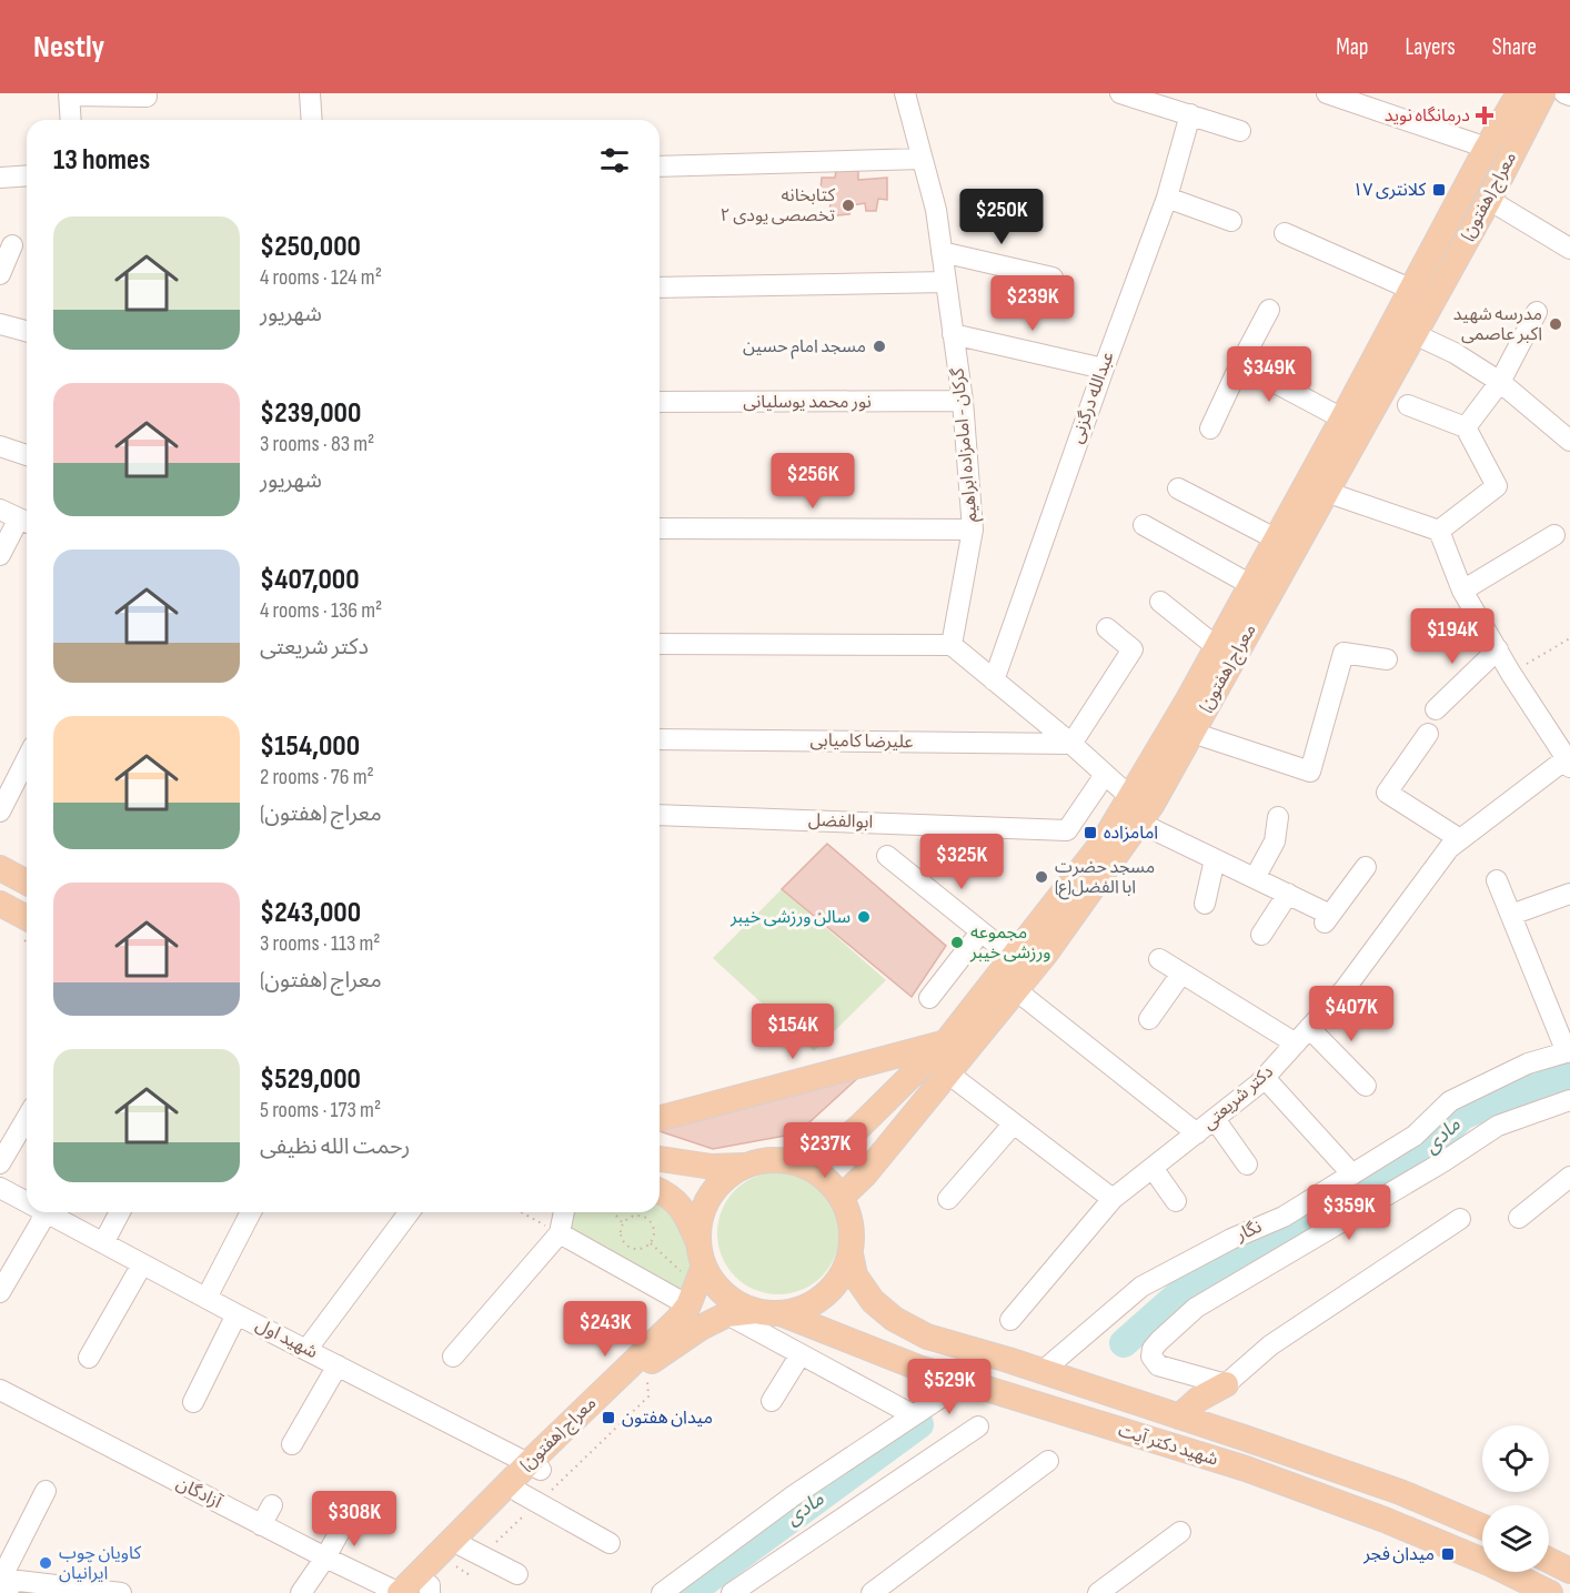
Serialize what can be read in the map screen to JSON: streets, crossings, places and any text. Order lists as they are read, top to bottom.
{
  "streets": {
    "main road": ["معراج (هفتون)", "شهید دکتر آیت"],
    "street": [
      "عبدالله درگزنی",
      "نور محمد یوسلیانی",
      "گرکان - امامزاده ابراهیم",
      "علیرضا کامیابی",
      "ابوالفضل",
      "دکتر شریعتی",
      "نگار",
      "شهید اول",
      "آزادگان"
    ]
  },
  "crossings": [
    ["معراج (هفتون)", "شهید اول"],
    ["معراج (هفتون)", "شهید دکتر آیت"],
    ["معراج (هفتون)", "آزادگان"],
    ["نور محمد یوسلیانی", "گرکان - امامزاده ابراهیم"],
    ["نگار", "شهید دکتر آیت"]
  ],
  "water": ["مادی"],
  "places": {
    "health": ["درمانگاه نوید"],
    "transit": [
      "کلانتری ۱۷",
      "امامزاده",
      "میدان هفتون",
      "میدان فجر"
    ],
    "other": [
      "کتابخانه تخصصی یودی ۲",
      "مدرسه شهید اکبر عاصمی",
      "مسجد امام حسین",
      "مسجد حضرت ابا الفضل(ع)",
      "سالن ورزشی خیبر",
      "مجموعه ورزشی خیبر",
      "کاویان چوب ایرانیان"
    ]
  },
  "page": {
    "header": "Nestly",
    "nav": ["Map", "Layers", "Share"],
    "heading": "13 homes",
    "price": [
      "$250K",
      "$239K",
      "$349K",
      "$256K",
      "$194K",
      "$325K",
      "$407K",
      "$154K",
      "$237K",
      "$359K",
      "$243K",
      "$529K",
      "$308K"
    ],
    "list": [
      {
        "name": "$250,000",
        "note": "4 rooms · 124 m² · شهریور"
      },
      {
        "name": "$239,000",
        "note": "3 rooms · 83 m² · شهریور"
      },
      {
        "name": "$407,000",
        "note": "4 rooms · 136 m² · دکتر شریعتی"
      },
      {
        "name": "$154,000",
        "note": "2 rooms · 76 m² · معراج (هفتون)"
      },
      {
        "name": "$243,000",
        "note": "3 rooms · 113 m² · معراج (هفتون)"
      },
      {
        "name": "$529,000",
        "note": "5 rooms · 173 m² · رحمت الله نظیفی"
      }
    ]
  }
}
